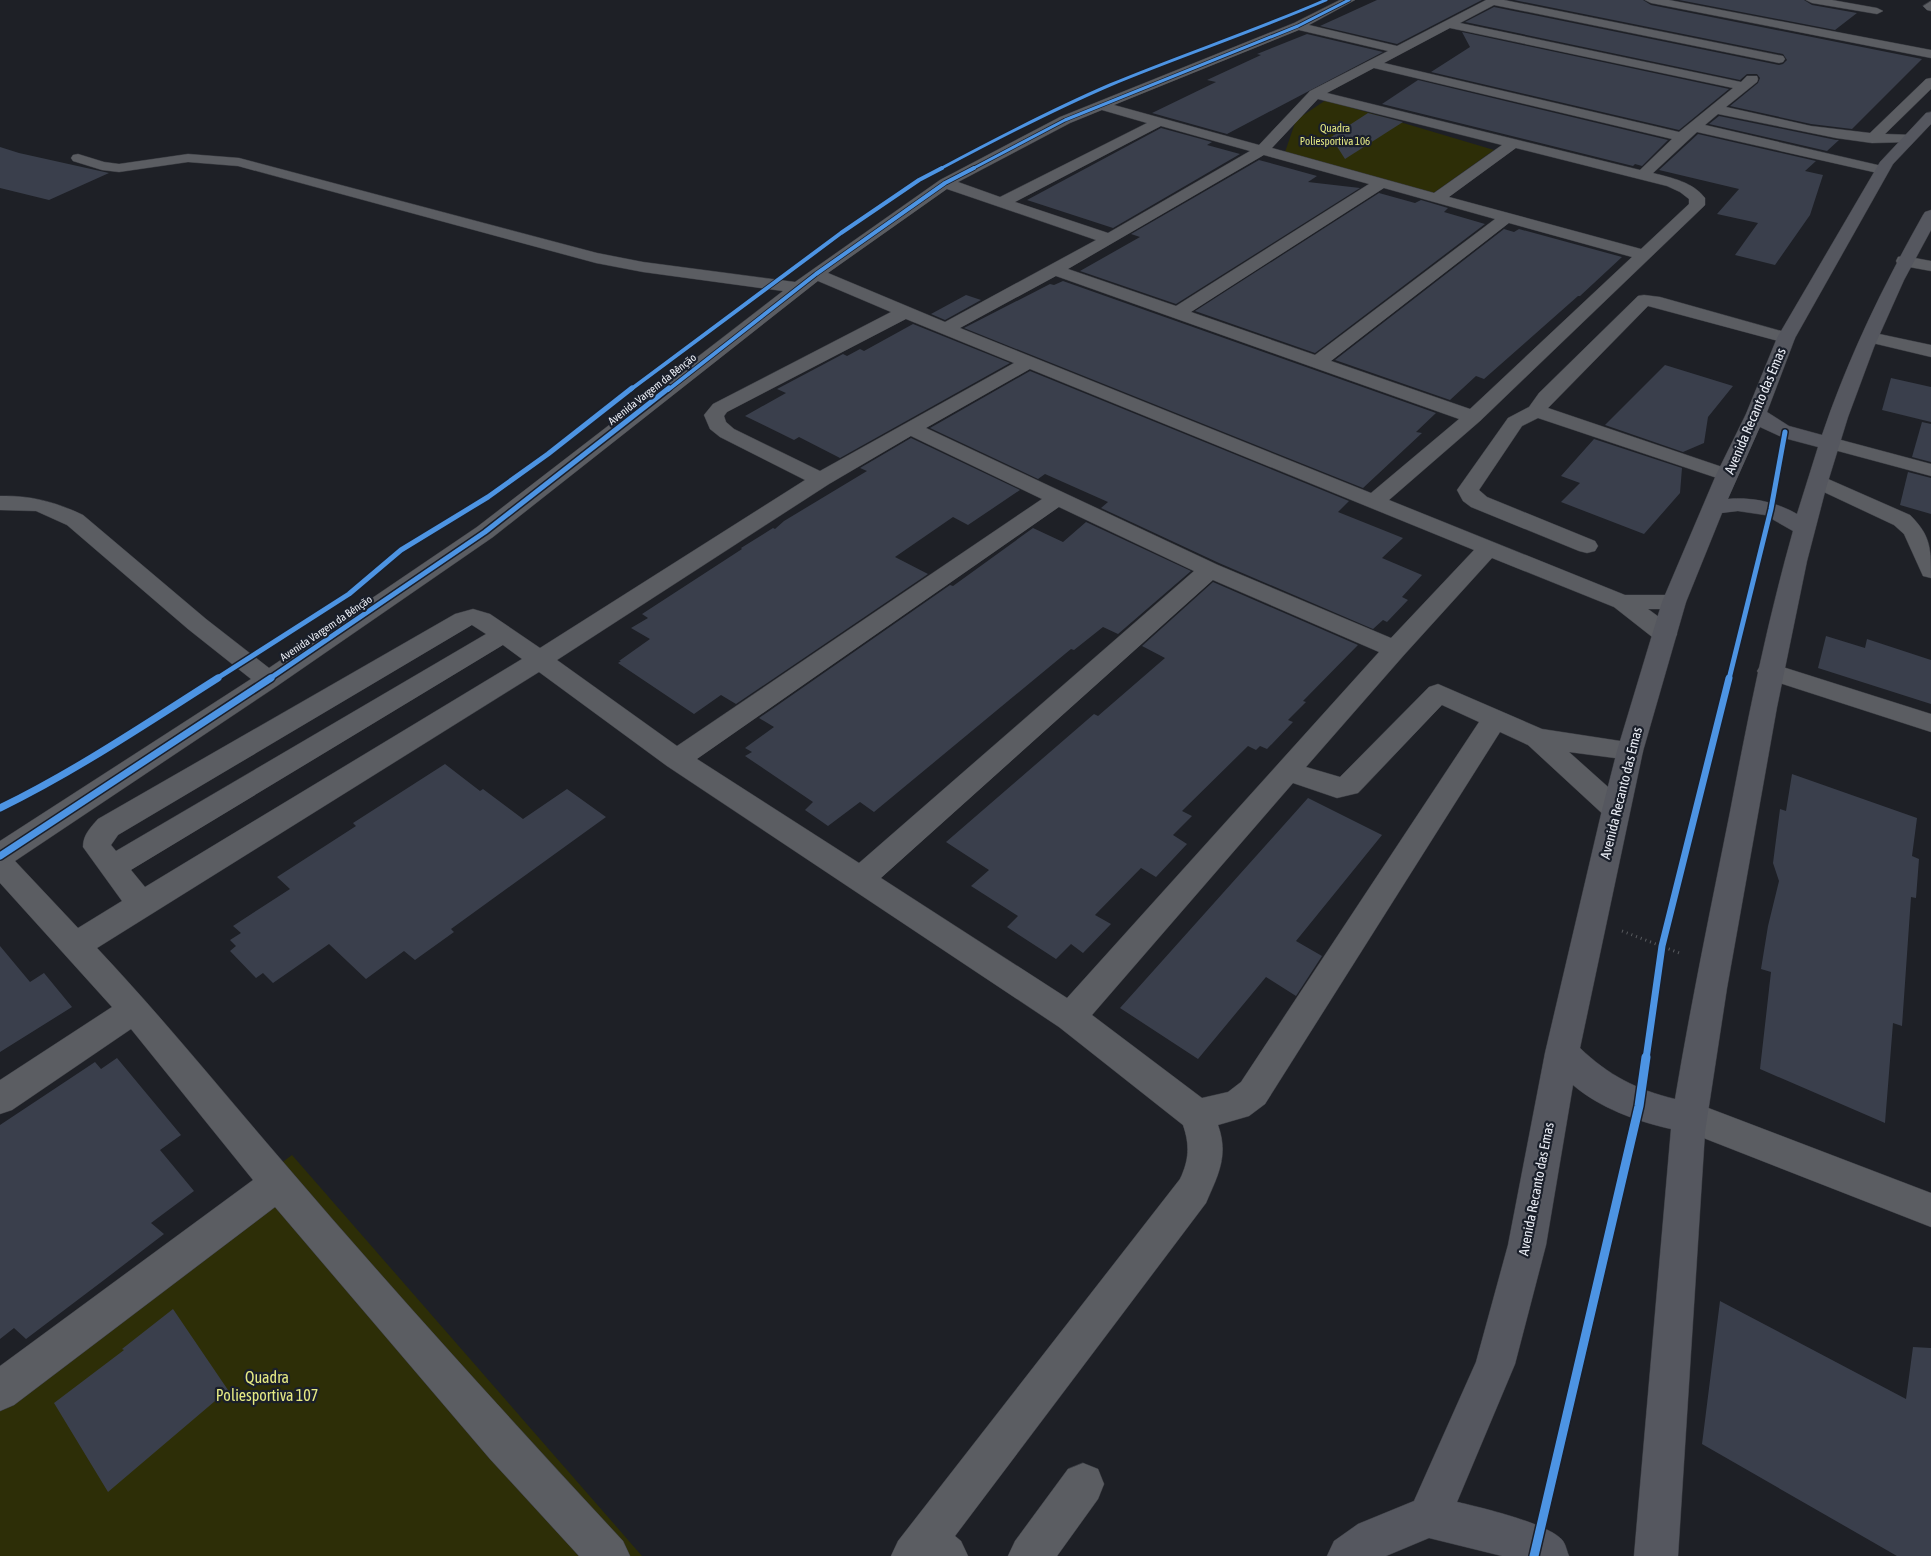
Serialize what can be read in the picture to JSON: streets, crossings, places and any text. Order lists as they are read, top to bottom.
{
  "streets": {
    "main road": ["Avenida Recanto das Emas"],
    "street": ["Avenida Vargem da Bênção"]
  },
  "parks": ["Quadra Poliesportiva 106", "Quadra Poliesportiva 107"]
}
